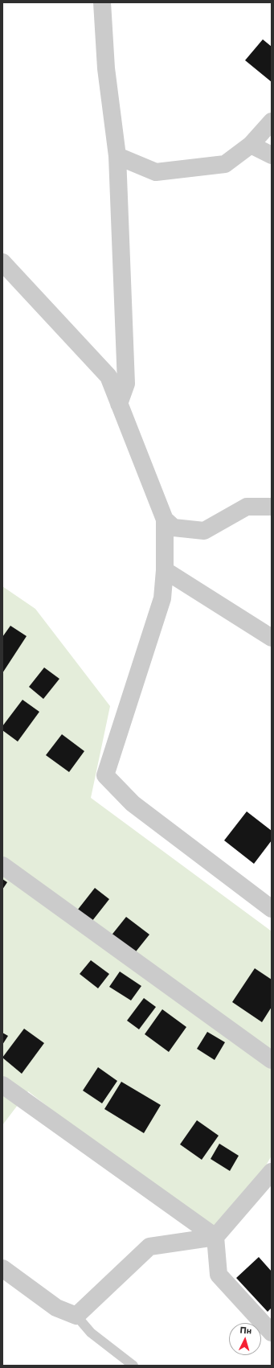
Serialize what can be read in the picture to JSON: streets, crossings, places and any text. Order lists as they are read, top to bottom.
{
  "north": "top"
}
